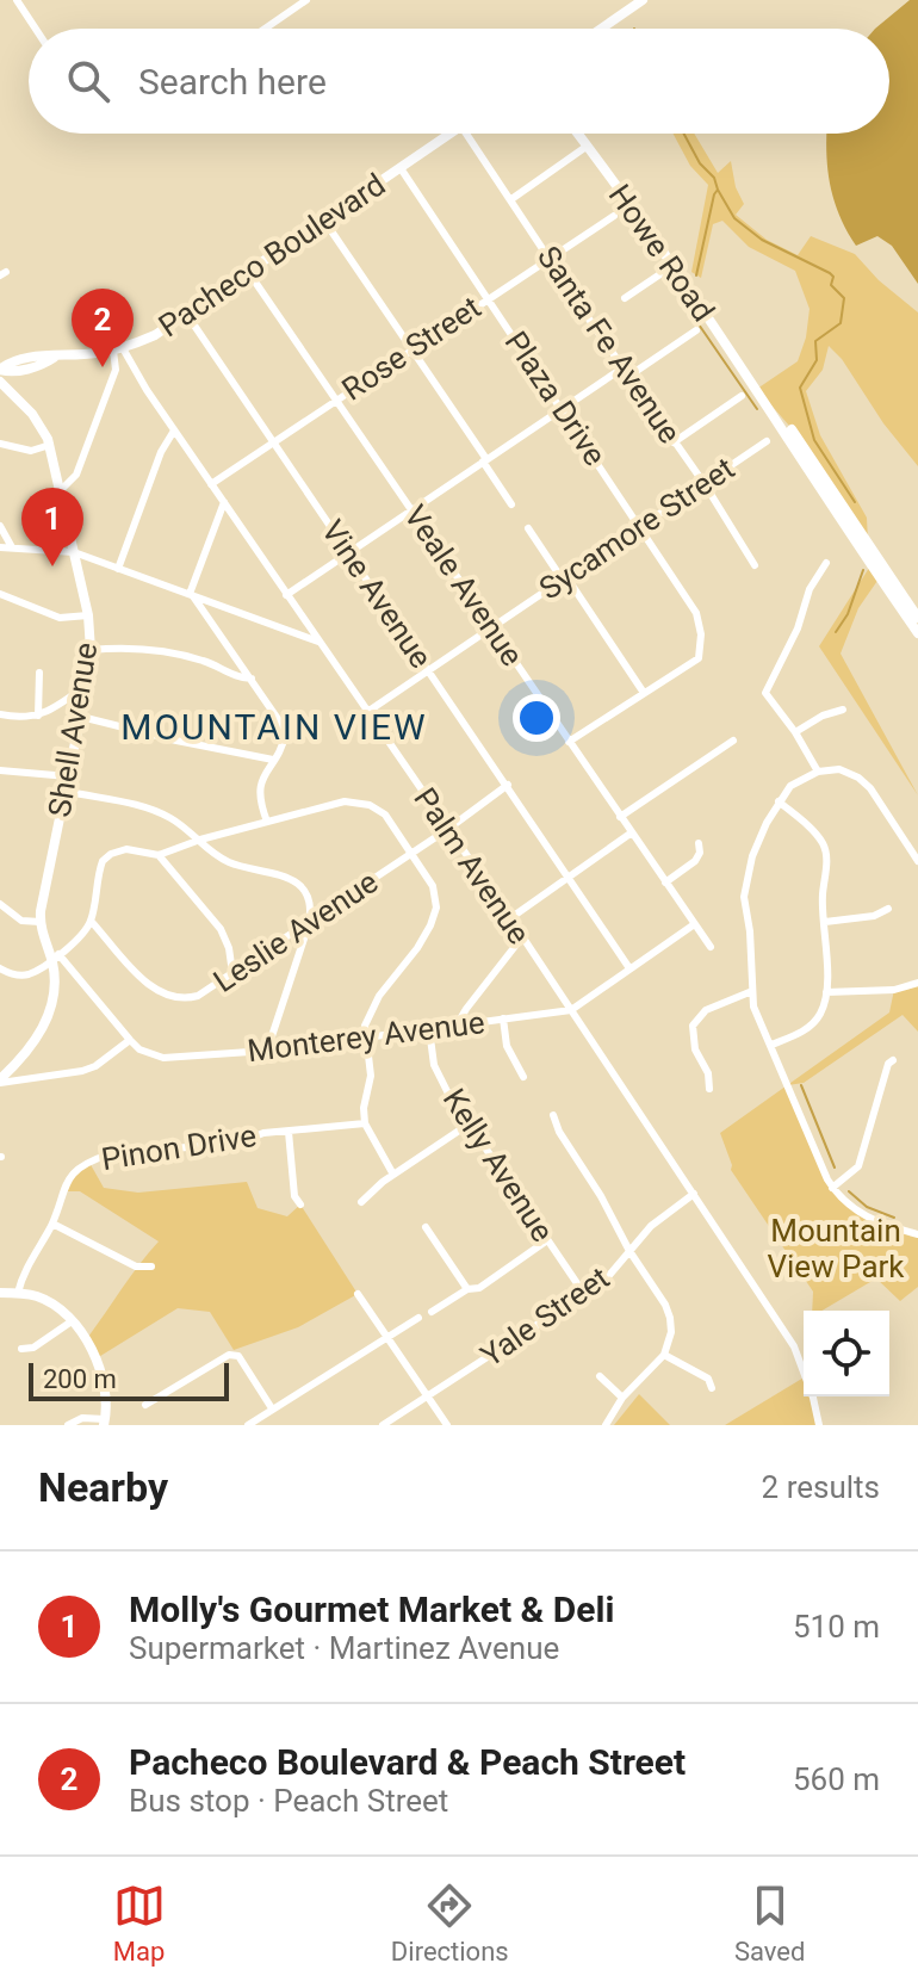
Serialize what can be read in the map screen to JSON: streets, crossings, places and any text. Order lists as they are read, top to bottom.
{
  "streets": {
    "street": [
      "Howe Road",
      "Pacheco Boulevard",
      "Santa Fe Avenue",
      "Rose Street",
      "Plaza Drive",
      "Sycamore Street",
      "Veale Avenue",
      "Vine Avenue",
      "Shell Avenue",
      "Palm Avenue",
      "Leslie Avenue",
      "Monterey Avenue",
      "Pinon Drive",
      "Kelly Avenue",
      "Yale Street"
    ]
  },
  "crossings": [
    ["Pacheco Boulevard", "Plaza Drive"],
    ["Pacheco Boulevard", "Veale Avenue"],
    ["Pacheco Boulevard", "Vine Avenue"],
    ["Pacheco Boulevard", "Palm Avenue"],
    ["Santa Fe Avenue", "Rose Street"],
    ["Santa Fe Avenue", "Sycamore Street"],
    ["Rose Street", "Plaza Drive"],
    ["Rose Street", "Veale Avenue"],
    ["Rose Street", "Vine Avenue"],
    ["Rose Street", "Palm Avenue"],
    ["Plaza Drive", "Sycamore Street"],
    ["Sycamore Street", "Veale Avenue"],
    ["Sycamore Street", "Vine Avenue"],
    ["Sycamore Street", "Palm Avenue"],
    ["Veale Avenue", "Monterey Avenue"],
    ["Vine Avenue", "Leslie Avenue"],
    ["Vine Avenue", "Monterey Avenue"],
    ["Shell Avenue", "Monterey Avenue"],
    ["Palm Avenue", "Leslie Avenue"],
    ["Palm Avenue", "Monterey Avenue"],
    ["Palm Avenue", "Yale Street"],
    ["Monterey Avenue", "Kelly Avenue"],
    ["Kelly Avenue", "Yale Street"]
  ],
  "districts": ["MOUNTAIN VIEW"],
  "parks": ["Mountain View Park"],
  "scale_bar": "200 m",
  "page": {
    "search": "Search here",
    "pins": ["2", "1"],
    "scale": "200 m",
    "heading": ["Nearby", "2 results"],
    "list": [
      {
        "mark": "1",
        "name": "Molly's Gourmet Market & Deli",
        "note": "Supermarket · Martinez Avenue",
        "value": "510 m"
      },
      {
        "mark": "2",
        "name": "Pacheco Boulevard & Peach Street",
        "note": "Bus stop · Peach Street",
        "value": "560 m"
      }
    ],
    "nav": ["Map", "Directions", "Saved"]
  }
}
